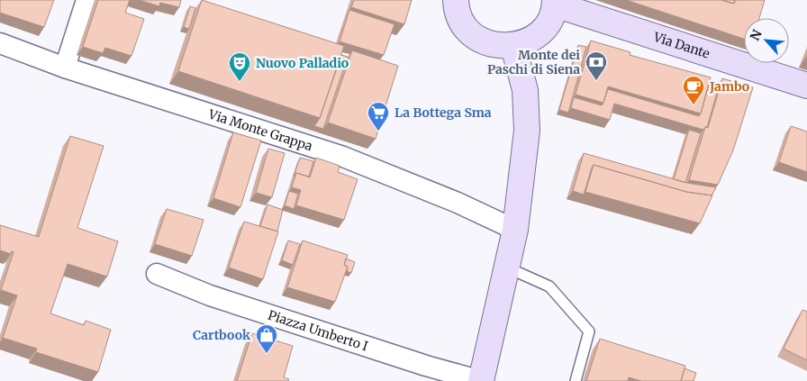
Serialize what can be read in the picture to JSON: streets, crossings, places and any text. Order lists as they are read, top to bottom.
{
  "streets": {
    "main road": ["Via Dante"],
    "street": ["Via Monte Grappa", "Piazza Umberto I"]
  },
  "places": {
    "bank": ["Monte dei Paschi di Siena"],
    "theatre": ["Nuovo Palladio"],
    "cafe": ["Jambo"],
    "supermarket": ["La Bottega Sma"],
    "shop": ["Cartbook"]
  },
  "north": "top left"
}
